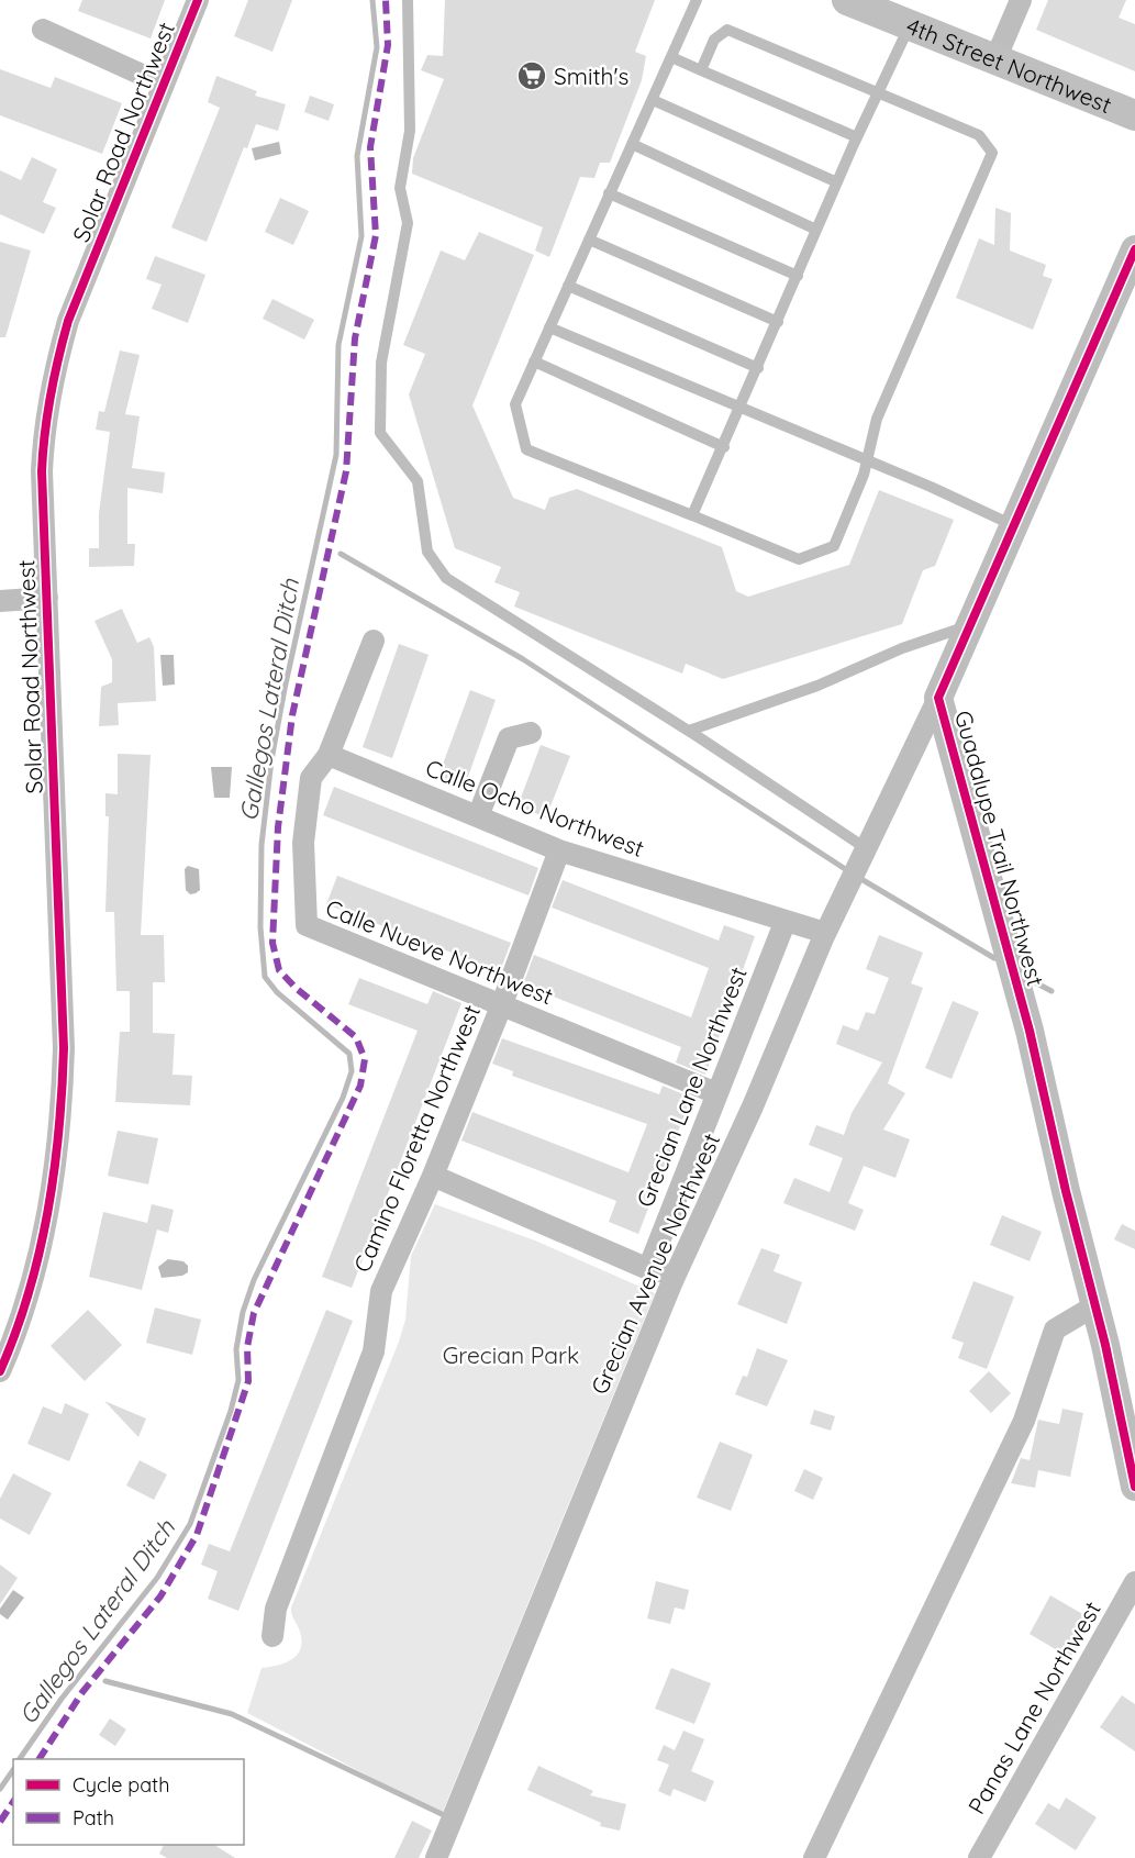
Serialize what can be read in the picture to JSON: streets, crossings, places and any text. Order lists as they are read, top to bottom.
{
  "streets": {
    "main road": ["4th Street Northwest"],
    "street": [
      "Solar Road Northwest",
      "Calle Ocho Northwest",
      "Guadalupe Trail Northwest",
      "Calle Nueve Northwest",
      "Grecian Lane Northwest",
      "Camino Floretta Northwest",
      "Grecian Avenue Northwest",
      "Panas Lane Northwest"
    ]
  },
  "crossings": [
    ["Calle Ocho Northwest", "Calle Nueve Northwest"],
    ["Calle Ocho Northwest", "Grecian Lane Northwest"],
    ["Calle Ocho Northwest", "Camino Floretta Northwest"],
    ["Calle Ocho Northwest", "Grecian Avenue Northwest"],
    ["Guadalupe Trail Northwest", "Grecian Avenue Northwest"],
    ["Calle Nueve Northwest", "Grecian Lane Northwest"],
    ["Calle Nueve Northwest", "Camino Floretta Northwest"]
  ],
  "water": ["Gallegos Lateral Ditch"],
  "parks": ["Grecian Park"],
  "places": {
    "supermarket": ["Smith's"]
  },
  "legend": ["Cycle path", "Path"]
}
